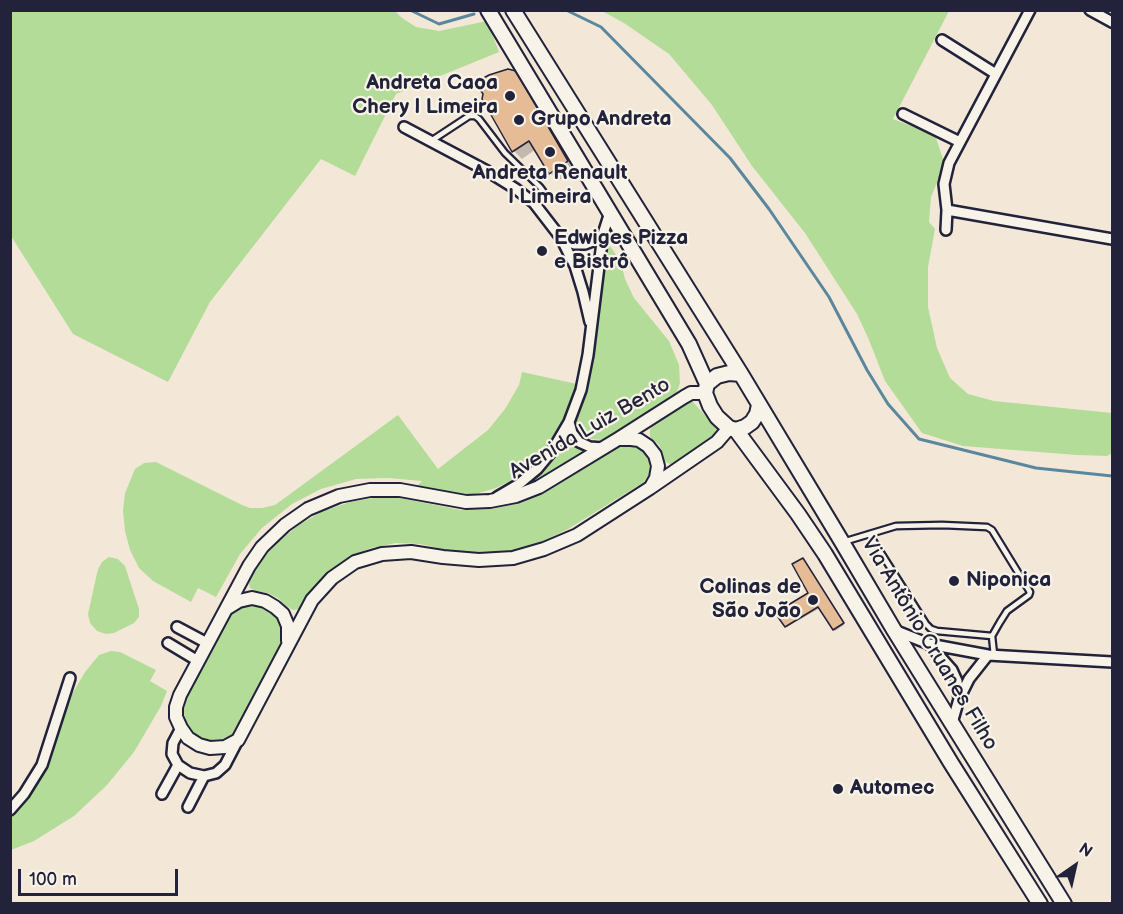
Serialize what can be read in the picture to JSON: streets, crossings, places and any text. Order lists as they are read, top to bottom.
{
  "streets": {
    "main road": ["Via Antônio Cruanes Filho"],
    "street": ["Avenida Luiz Bento"]
  },
  "crossings": [
    ["Avenida Luiz Bento", "Via Antônio Cruanes Filho"]
  ],
  "places": [
    "Andreta Caoa Chery | Limeira",
    "Grupo Andreta",
    "Andreta Renault | Limeira",
    "Edwiges Pizza e Bistrô",
    "Niponica",
    "Colinas de São João",
    "Automec"
  ],
  "scale_bar": "100 m",
  "north": "top right"
}
